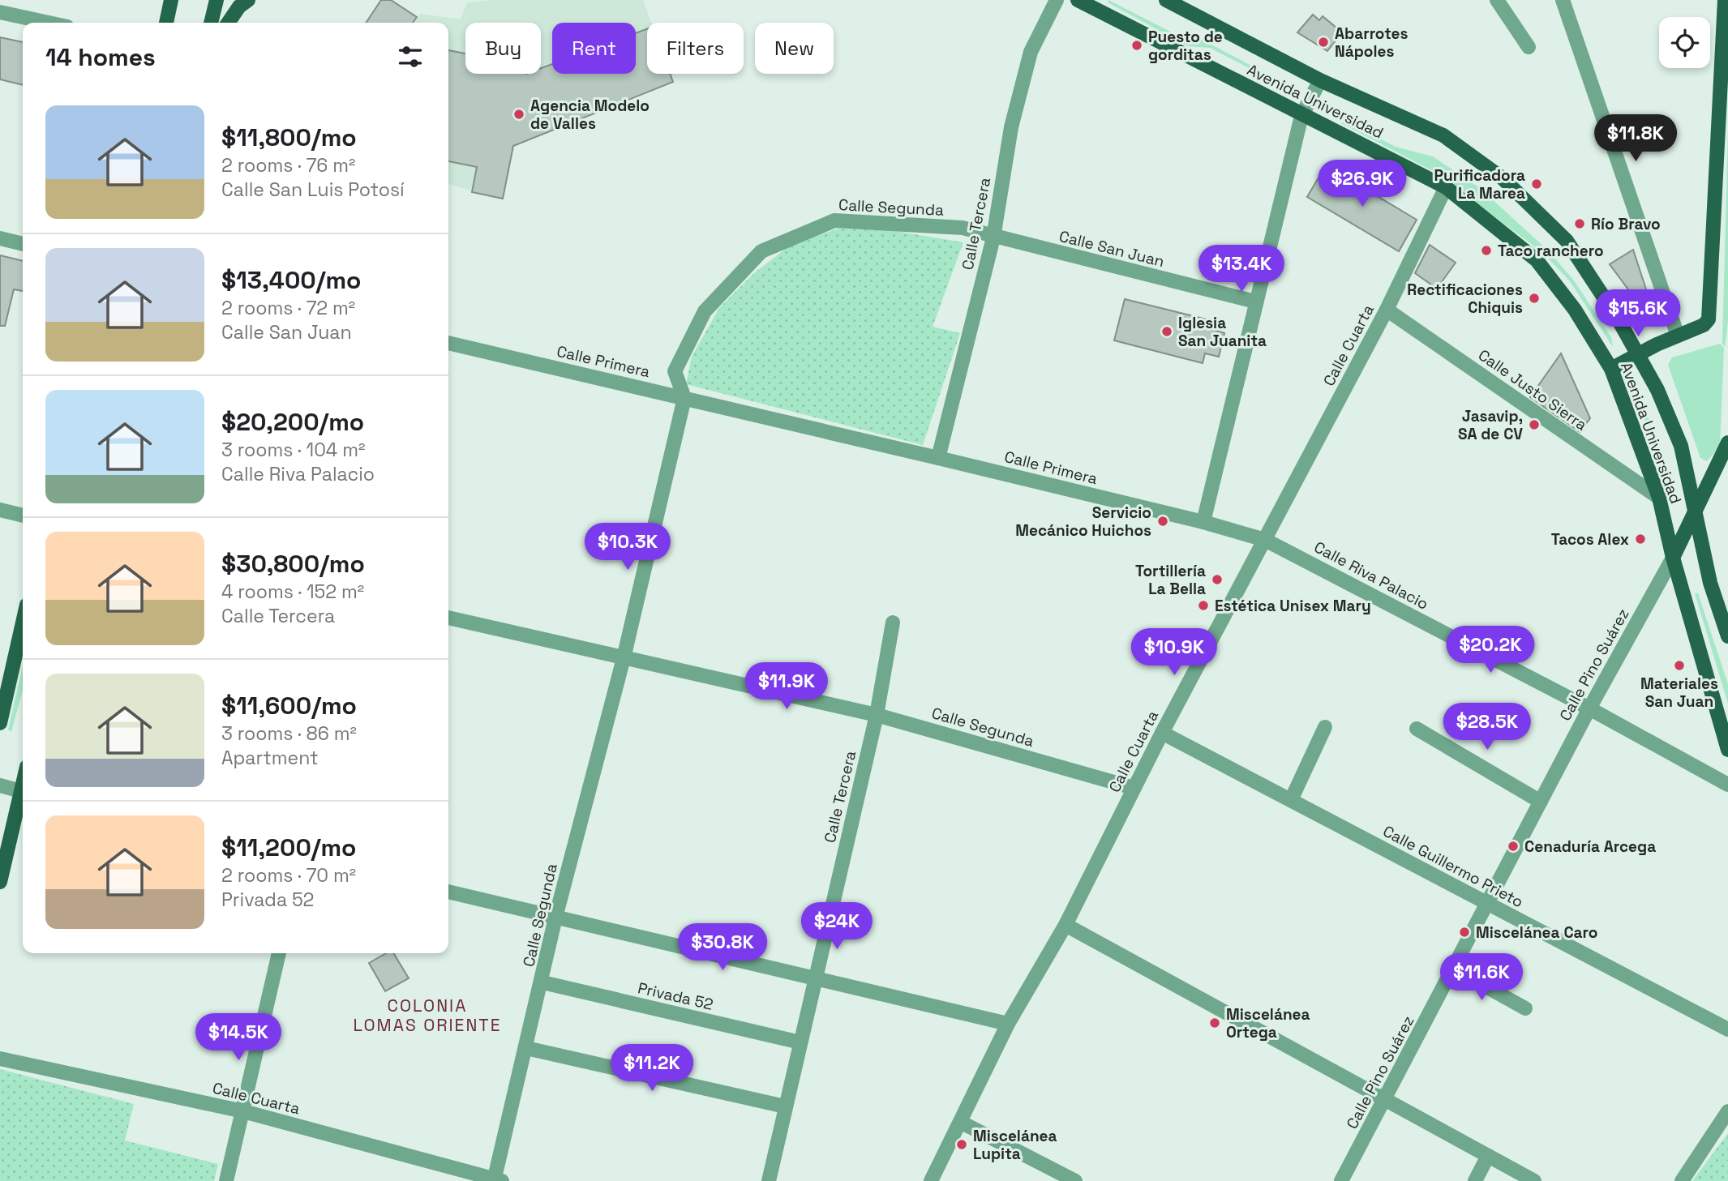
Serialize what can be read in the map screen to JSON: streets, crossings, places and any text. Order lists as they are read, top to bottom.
{
  "streets": {
    "main road": ["Avenida Universidad"],
    "street": [
      "Calle Segunda",
      "Calle Tercera",
      "Calle San Juan",
      "Calle Cuarta",
      "Calle Primera",
      "Calle Justo Sierra",
      "Calle Riva Palacio",
      "Calle Pino Suárez",
      "Calle Guillermo Prieto",
      "Privada 52"
    ]
  },
  "crossings": [
    ["Avenida Universidad", "Calle Cuarta"],
    ["Avenida Universidad", "Calle Justo Sierra"],
    ["Avenida Universidad", "Calle Pino Suárez"],
    ["Calle Segunda", "Calle Tercera"],
    ["Calle Segunda", "Calle San Juan"],
    ["Calle Segunda", "Calle Cuarta"],
    ["Calle Segunda", "Calle Primera"],
    ["Calle Segunda", "Privada 52"],
    ["Calle Tercera", "Calle San Juan"],
    ["Calle Tercera", "Calle Primera"],
    ["Calle Tercera", "Privada 52"],
    ["Calle Cuarta", "Calle Justo Sierra"],
    ["Calle Cuarta", "Calle Riva Palacio"],
    ["Calle Cuarta", "Calle Guillermo Prieto"],
    ["Calle Primera", "Calle Riva Palacio"],
    ["Calle Riva Palacio", "Calle Pino Suárez"],
    ["Calle Pino Suárez", "Calle Guillermo Prieto"]
  ],
  "districts": ["COLONIA LOMAS ORIENTE"],
  "places": [
    "Abarrotes Nápoles",
    "Puesto de gorditas",
    "Agencia Modelo de Valles",
    "Purificadora La Marea",
    "Río Bravo",
    "Taco ranchero",
    "Rectificaciones Chiquis",
    "Iglesia San Juanita",
    "Jasavip, SA de CV",
    "Servicio Mecánico Huichos",
    "Tacos Alex",
    "Tortillería La Bella",
    "Estética Unisex Mary",
    "Materiales San Juan",
    "Cenaduría Arcega",
    "Miscelánea Caro",
    "Miscelánea Ortega",
    "Miscelánea Lupita"
  ],
  "page": {
    "chip": [
      "Buy",
      "Rent",
      "Filters",
      "New"
    ],
    "heading": "14 homes",
    "list": [
      {
        "name": "$11,800/mo",
        "note": "2 rooms · 76 m² · Calle San Luis Potosí"
      },
      {
        "name": "$13,400/mo",
        "note": "2 rooms · 72 m² · Calle San Juan"
      },
      {
        "name": "$20,200/mo",
        "note": "3 rooms · 104 m² · Calle Riva Palacio"
      },
      {
        "name": "$30,800/mo",
        "note": "4 rooms · 152 m² · Calle Tercera"
      },
      {
        "name": "$11,600/mo",
        "note": "3 rooms · 86 m² · Apartment"
      },
      {
        "name": "$11,200/mo",
        "note": "2 rooms · 70 m² · Privada 52"
      }
    ],
    "price": [
      "$11.8K",
      "$26.9K",
      "$13.4K",
      "$15.6K",
      "$10.3K",
      "$20.2K",
      "$10.9K",
      "$11.9K",
      "$28.5K",
      "$24K",
      "$30.8K",
      "$11.6K",
      "$14.5K",
      "$11.2K"
    ]
  }
}
